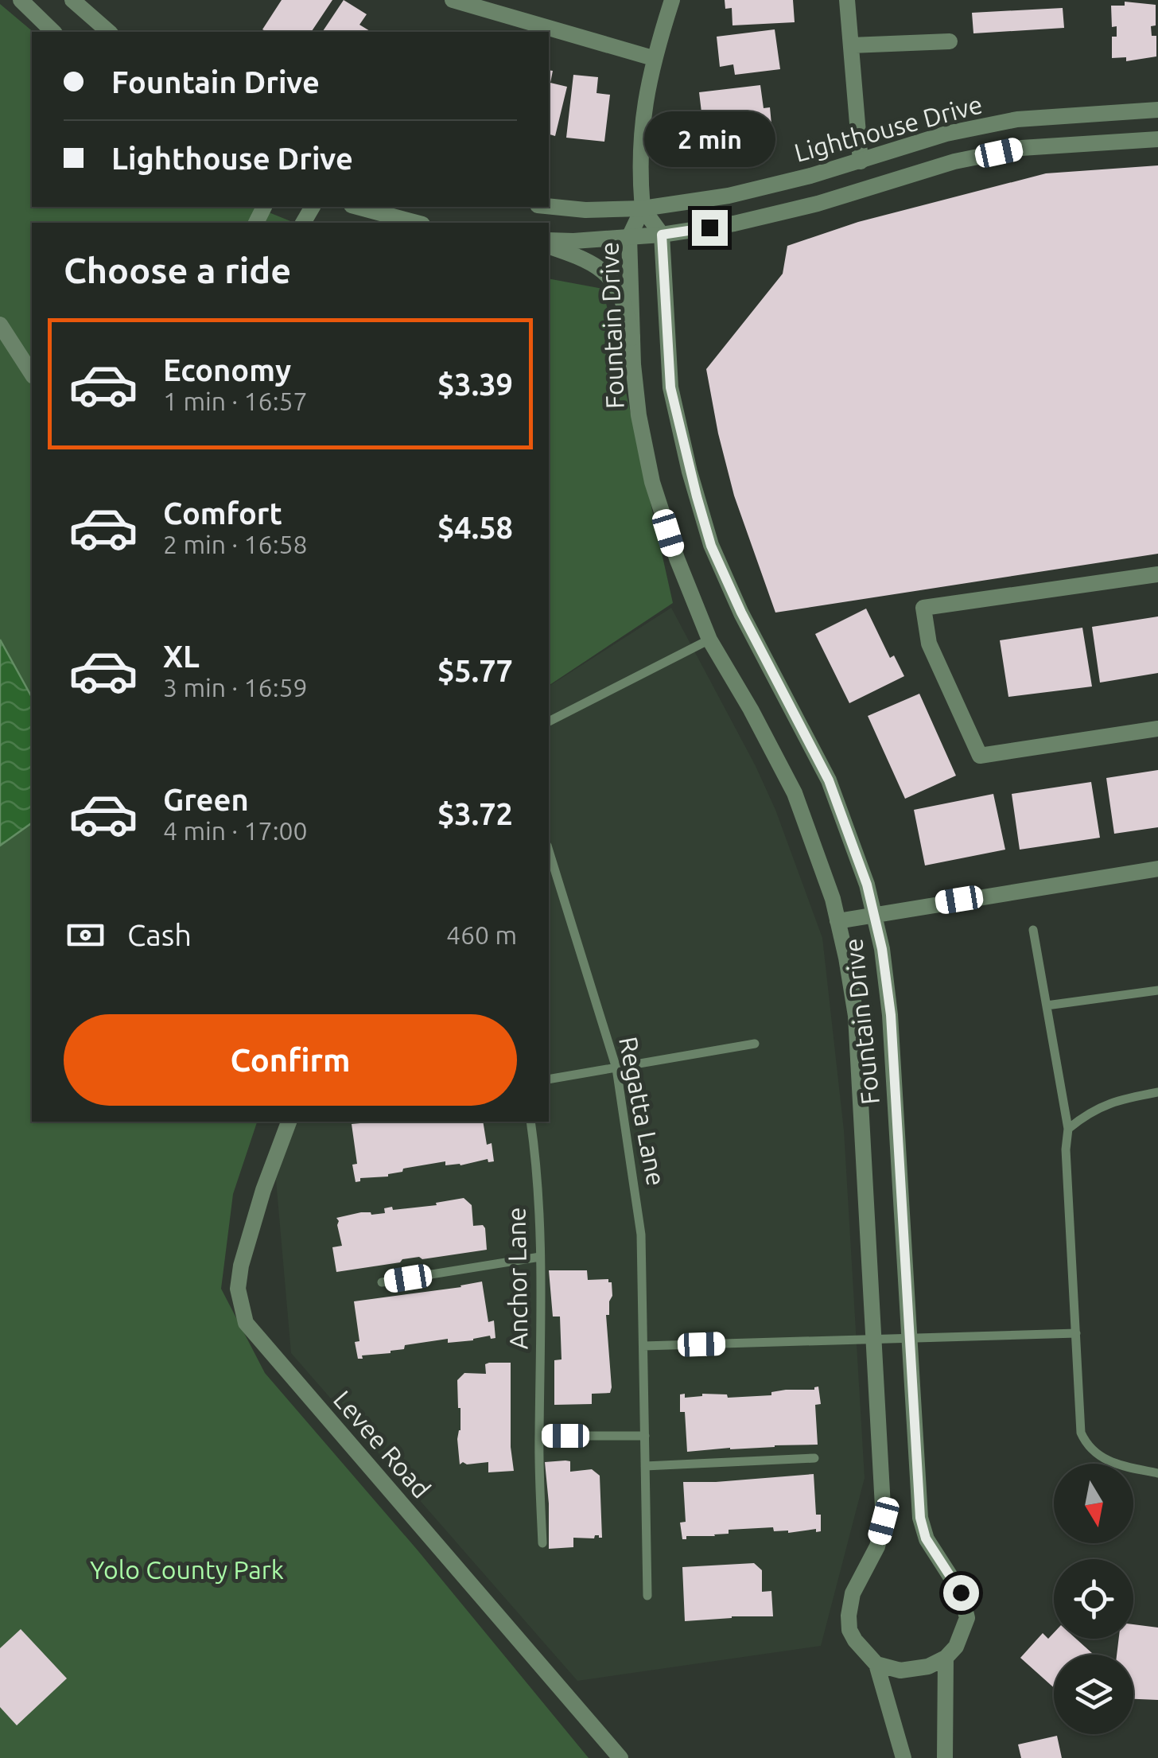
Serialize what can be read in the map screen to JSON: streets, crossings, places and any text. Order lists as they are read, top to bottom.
{
  "streets": {
    "street": ["Lighthouse Drive", "Fountain Drive", "Levee Road"],
    "lane": ["Regatta Lane", "Anchor Lane"]
  },
  "crossings": [
    ["Lighthouse Drive", "Fountain Drive"]
  ],
  "parks": ["Yolo County Park"],
  "north": "bottom",
  "page": {
    "banner": ["Fountain Drive", "Lighthouse Drive"],
    "bubble": "2 min",
    "heading": "Choose a ride",
    "list": [
      {
        "name": "Economy",
        "note": "1 min · 16:57",
        "value": "$3.39"
      },
      {
        "name": "Comfort",
        "note": "2 min · 16:58",
        "value": "$4.58"
      },
      {
        "name": "XL",
        "note": "3 min · 16:59",
        "value": "$5.77"
      },
      {
        "name": "Green",
        "note": "4 min · 17:00",
        "value": "$3.72"
      }
    ],
    "pay": ["Cash", "460 m"],
    "buttons": "Confirm"
  }
}
